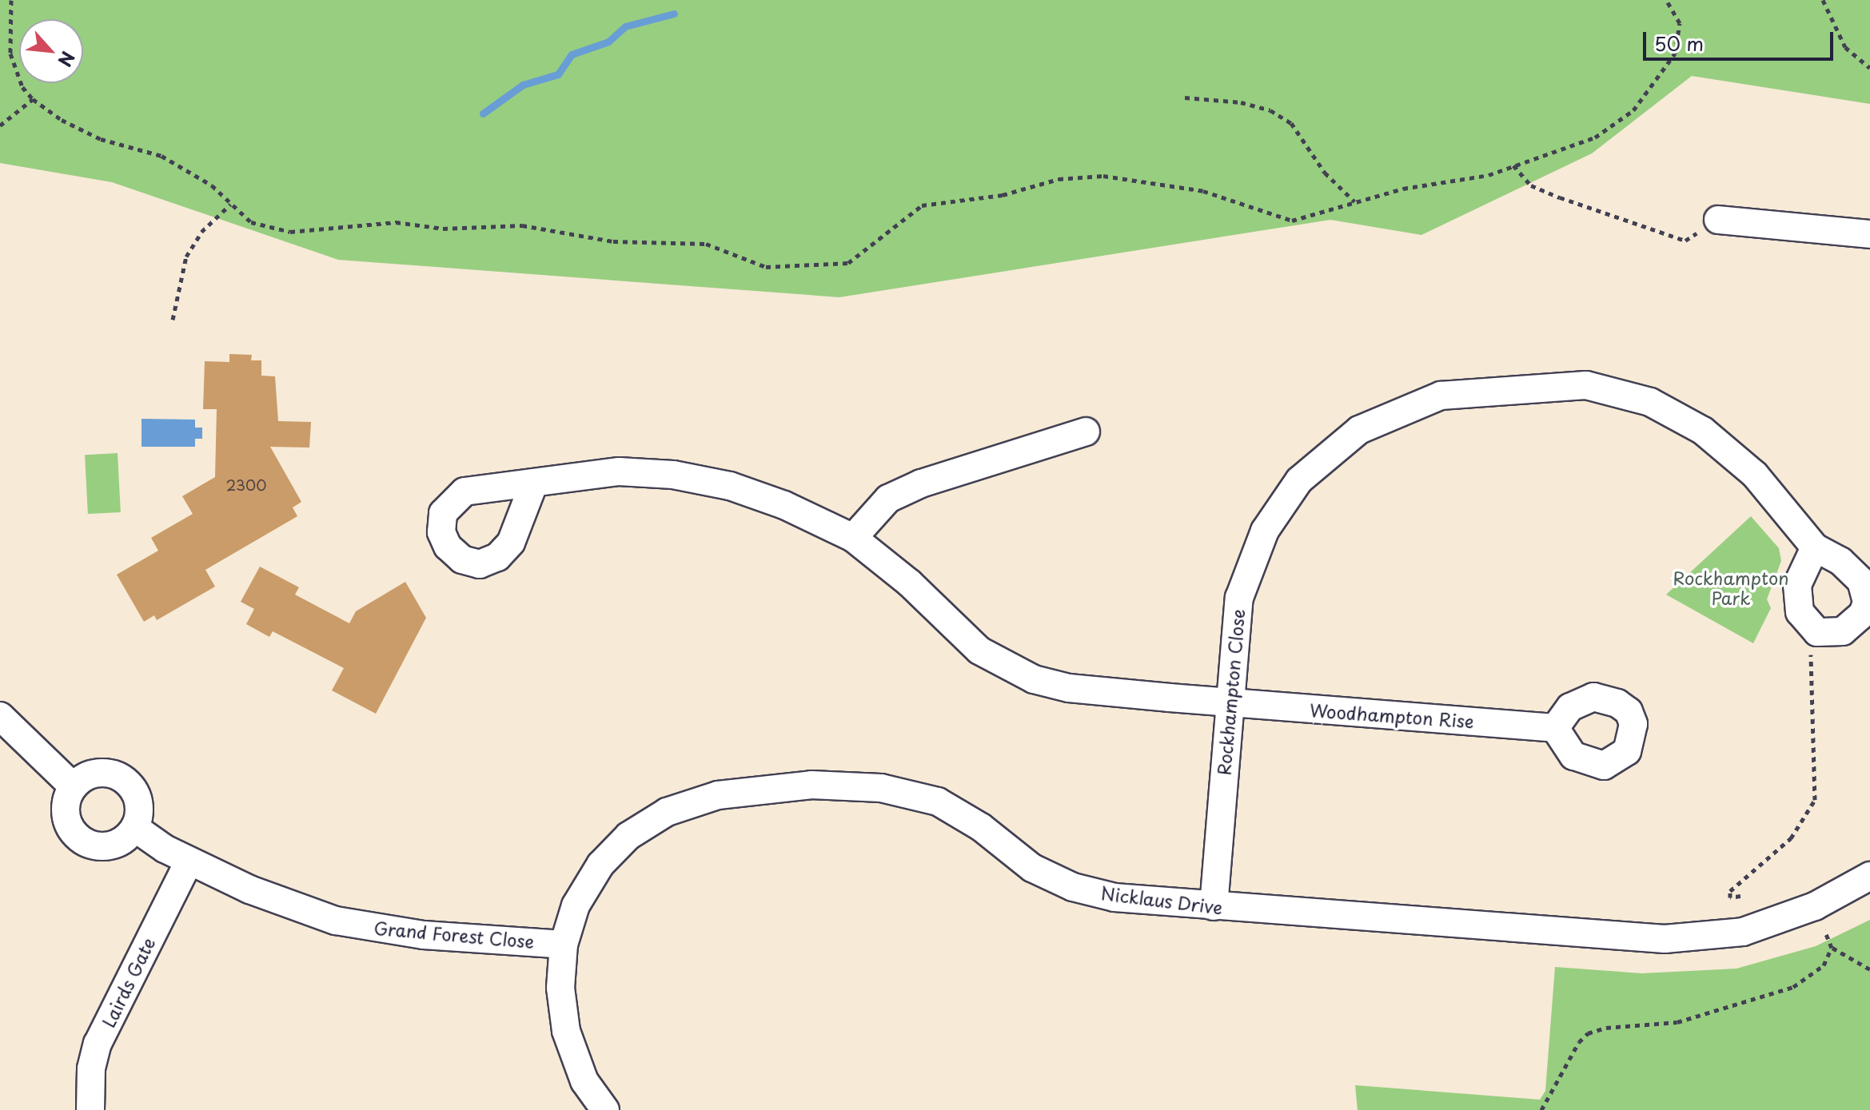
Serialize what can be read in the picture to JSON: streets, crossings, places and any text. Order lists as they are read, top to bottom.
{
  "streets": {
    "street": [
      "Rockhampton Close",
      "Woodhampton Rise",
      "Nicklaus Drive",
      "Grand Forest Close",
      "Lairds Gate"
    ]
  },
  "crossings": [
    ["Rockhampton Close", "Woodhampton Rise"],
    ["Rockhampton Close", "Nicklaus Drive"],
    ["Nicklaus Drive", "Grand Forest Close"],
    ["Grand Forest Close", "Lairds Gate"]
  ],
  "parks": ["Rockhampton Park"],
  "house_numbers": ["2300"],
  "scale_bar": "50 m",
  "north": "bottom right"
}
